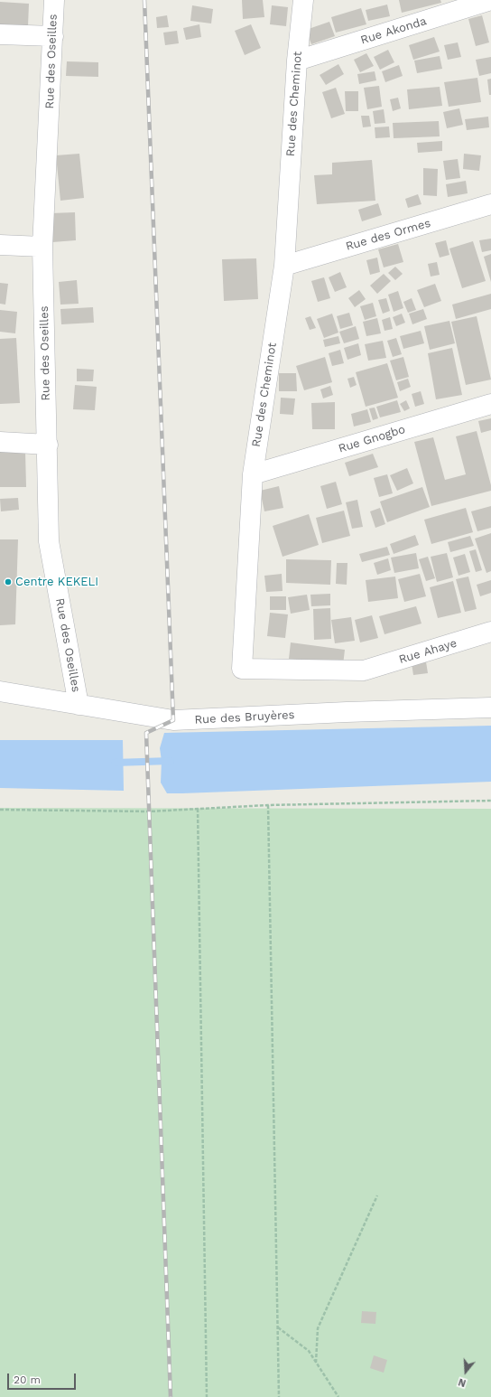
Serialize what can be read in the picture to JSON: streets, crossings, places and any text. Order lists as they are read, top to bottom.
{
  "streets": {
    "street": [
      "Rue Akonda",
      "Rue des Oseilles",
      "Rue des Cheminot",
      "Rue des Ormes",
      "Rue Gnogbo",
      "Rue Ahaye",
      "Rue des Bruyères"
    ]
  },
  "crossings": [
    ["Rue Akonda", "Rue des Cheminot"],
    ["Rue des Oseilles", "Rue des Bruyères"],
    ["Rue des Cheminot", "Rue des Ormes"],
    ["Rue des Cheminot", "Rue Gnogbo"],
    ["Rue des Cheminot", "Rue Ahaye"]
  ],
  "places": ["Centre KEKELI"],
  "scale_bar": "20 m",
  "north": "bottom"
}
